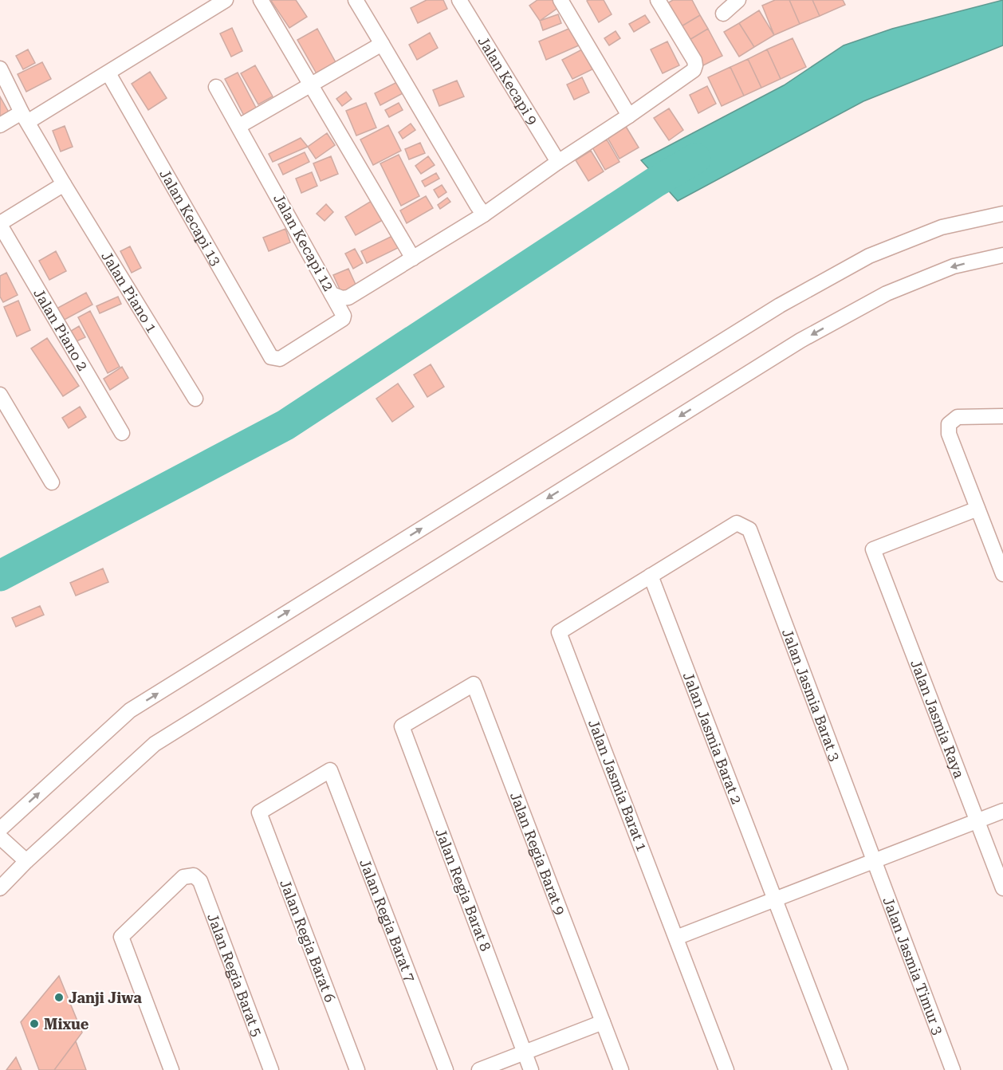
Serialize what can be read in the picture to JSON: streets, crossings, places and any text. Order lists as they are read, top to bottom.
{
  "streets": {
    "street": [
      "Jalan Kecapi 9",
      "Jalan Kecapi 13",
      "Jalan Kecapi 12",
      "Jalan Piano 1",
      "Jalan Piano 2",
      "Jalan Jasmia Barat 3",
      "Jalan Jasmia Raya",
      "Jalan Jasmia Barat 2",
      "Jalan Jasmia Barat 1",
      "Jalan Regia Barat 9",
      "Jalan Regia Barat 8",
      "Jalan Regia Barat 7",
      "Jalan Regia Barat 6",
      "Jalan Jasmia Timur 3",
      "Jalan Regia Barat 5"
    ]
  },
  "crossings": [
    ["Jalan Kecapi 9", "Jalan Kecapi 12"],
    ["Jalan Kecapi 13", "Jalan Kecapi 12"],
    ["Jalan Jasmia Barat 3", "Jalan Jasmia Barat 2"],
    ["Jalan Jasmia Barat 3", "Jalan Jasmia Barat 1"],
    ["Jalan Jasmia Barat 3", "Jalan Jasmia Timur 3"],
    ["Jalan Jasmia Barat 2", "Jalan Jasmia Barat 1"],
    ["Jalan Regia Barat 9", "Jalan Regia Barat 8"],
    ["Jalan Regia Barat 7", "Jalan Regia Barat 6"]
  ],
  "places": ["Janji Jiwa", "Mixue"]
}
